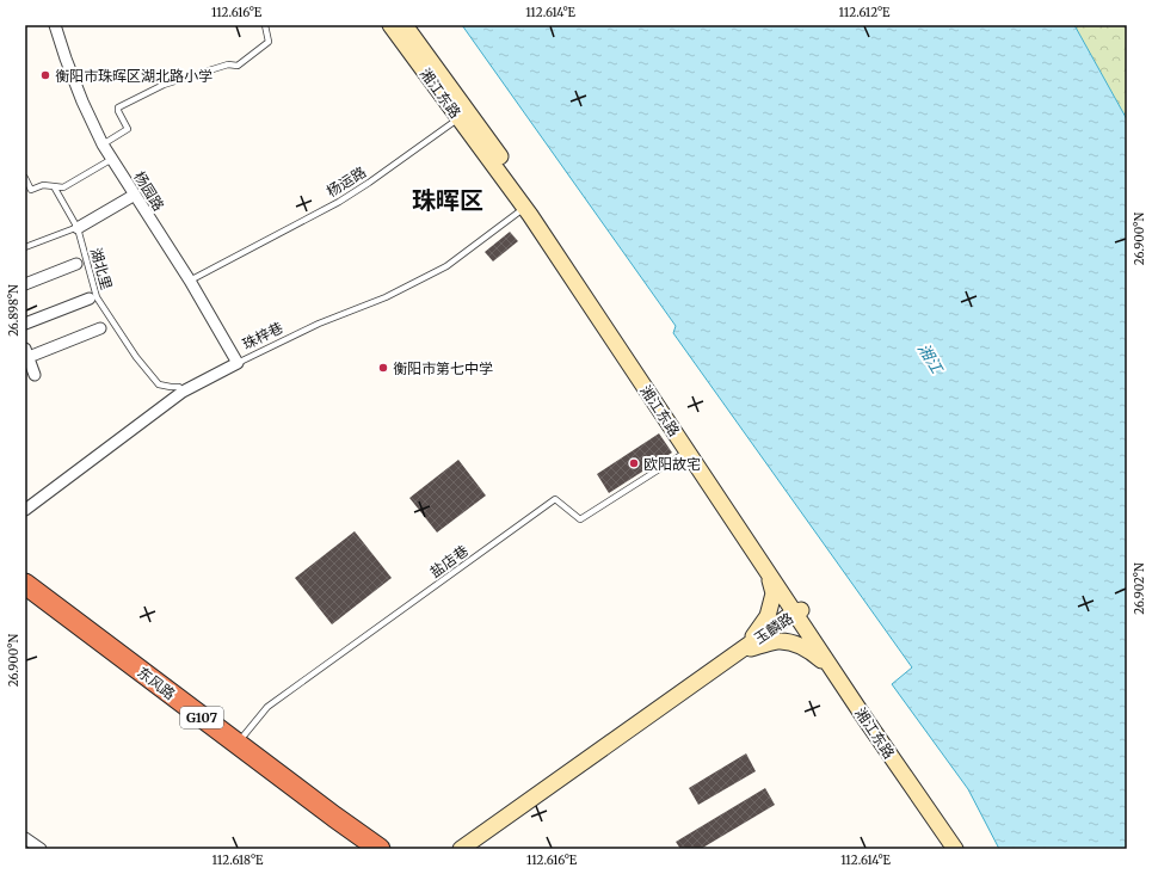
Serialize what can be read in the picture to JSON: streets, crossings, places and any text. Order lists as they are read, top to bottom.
{
  "streets": {
    "highway": ["东风路", "G107"],
    "main road": ["湘江东路", "玉麟路"],
    "street": ["杨园路", "珠梓巷"],
    "lane": ["杨运路", "湖北里", "盐店巷"]
  },
  "crossings": [
    ["湘江东路", "杨运路"],
    ["湘江东路", "珠梓巷"],
    ["湘江东路", "盐店巷"],
    ["湘江东路", "玉麟路"],
    ["杨运路", "杨园路"],
    ["杨园路", "珠梓巷"],
    ["湖北里", "珠梓巷"],
    ["盐店巷", "东风路"]
  ],
  "districts": ["珠晖区"],
  "water": ["湘江"],
  "places": ["衡阳市珠晖区湖北路小学", "衡阳市第七中学", "欧阳故宅"],
  "coordinates": [
    "112.616°E",
    "112.614°E",
    "112.612°E",
    "26.900°N",
    "26.898°N",
    "26.902°N",
    "112.618°E"
  ]
}
